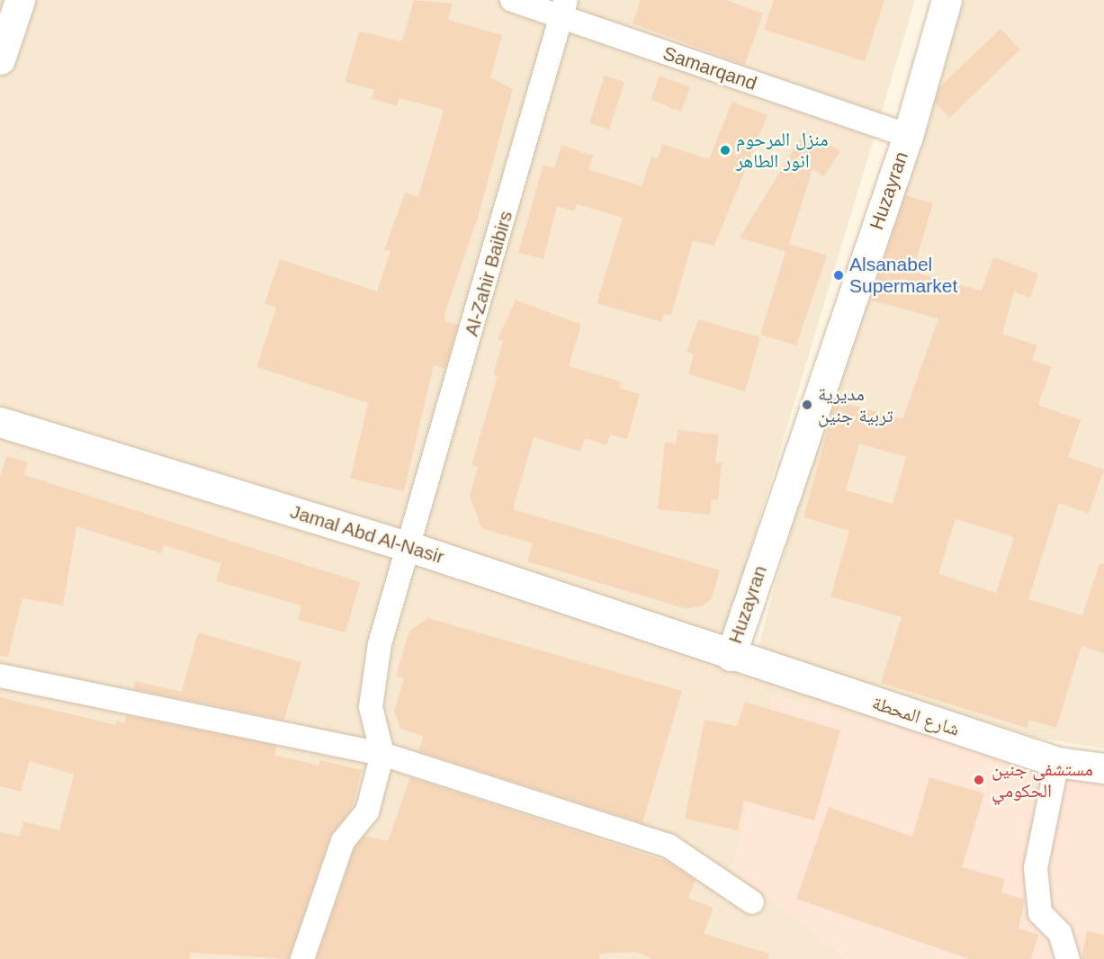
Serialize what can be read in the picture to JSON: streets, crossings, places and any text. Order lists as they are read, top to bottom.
{
  "streets": {
    "main road": ["Huzayran", "Jamal Abd Al-Nasir", "شارع المحطة"],
    "street": ["Samarqand", "Al-Zahir Baibirs"]
  },
  "crossings": [
    ["Samarqand", "Huzayran"],
    ["Samarqand", "Al-Zahir Baibirs"],
    ["Huzayran", "Jamal Abd Al-Nasir"],
    ["Huzayran", "شارع المحطة"],
    ["Al-Zahir Baibirs", "Jamal Abd Al-Nasir"],
    ["Jamal Abd Al-Nasir", "شارع المحطة"]
  ],
  "places": [
    "منزل المرحوم انور الطاهر",
    "Alsanabel Supermarket",
    "مديرية تربية جنين",
    "مستشفى جنين الحكومي"
  ]
}
